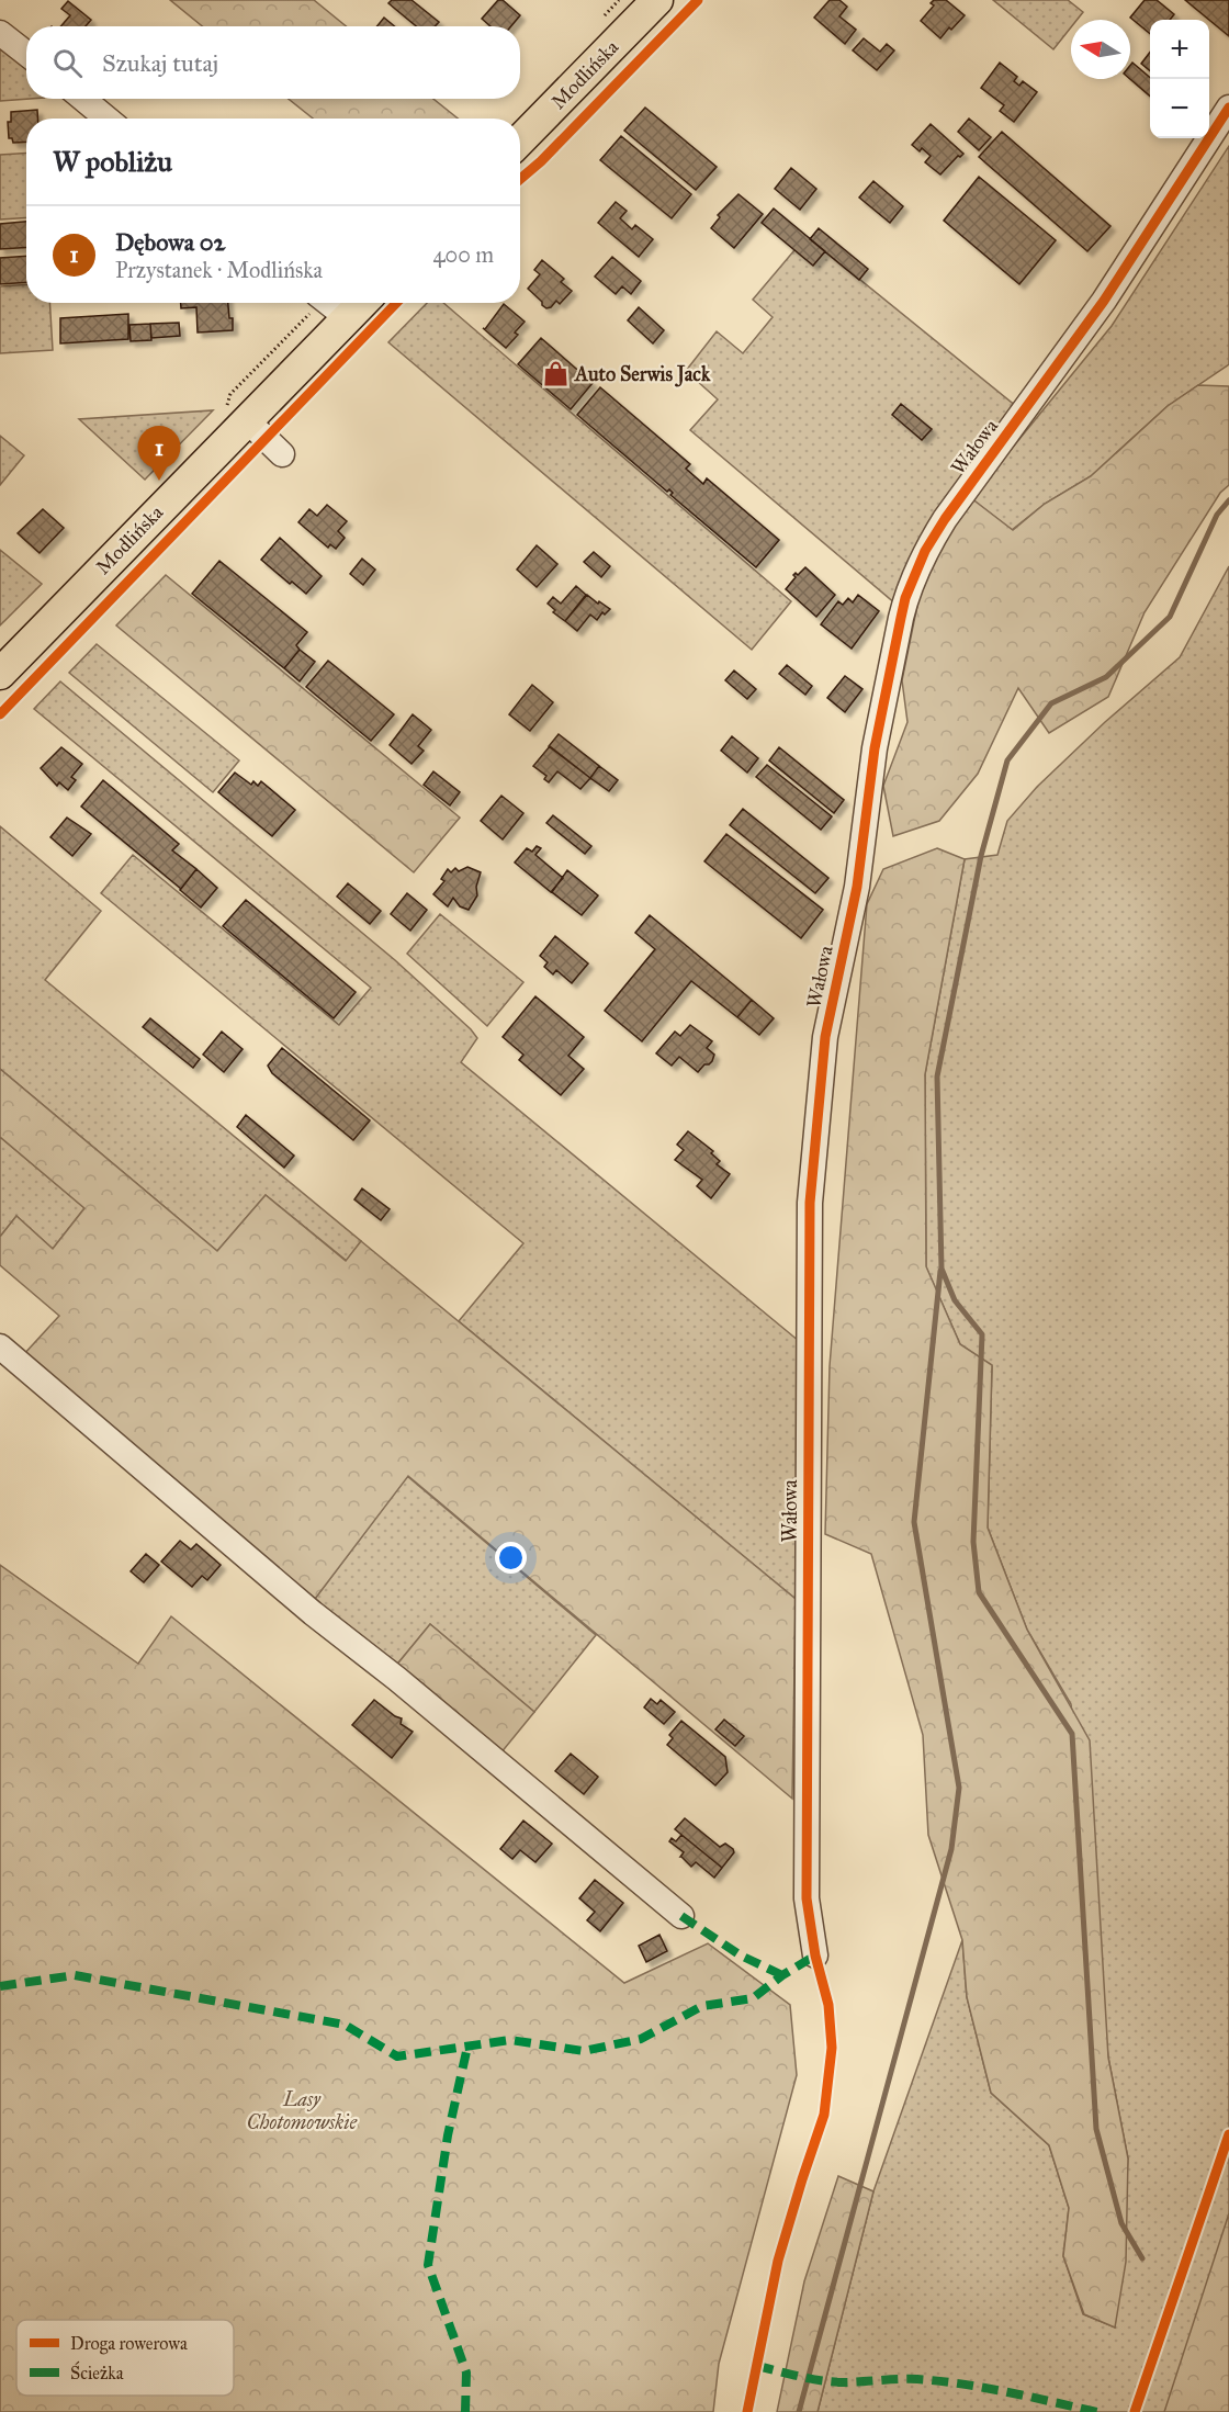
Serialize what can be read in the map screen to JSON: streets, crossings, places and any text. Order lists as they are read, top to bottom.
{
  "streets": {
    "main road": ["Modlińska"],
    "street": ["Wałowa"]
  },
  "parks": ["Lasy Chotomowskie"],
  "places": {
    "shop": ["Auto Serwis Jack"]
  },
  "legend": ["Droga rowerowa", "Ścieżka"],
  "north": "left",
  "page": {
    "map_buttons": ["+", "−"],
    "search": "Szukaj tutaj",
    "heading": "W pobliżu",
    "list": [
      {
        "mark": "1",
        "name": "Dębowa 02",
        "note": "Przystanek · Modlińska",
        "value": "400 m"
      }
    ],
    "pins": "1"
  }
}
